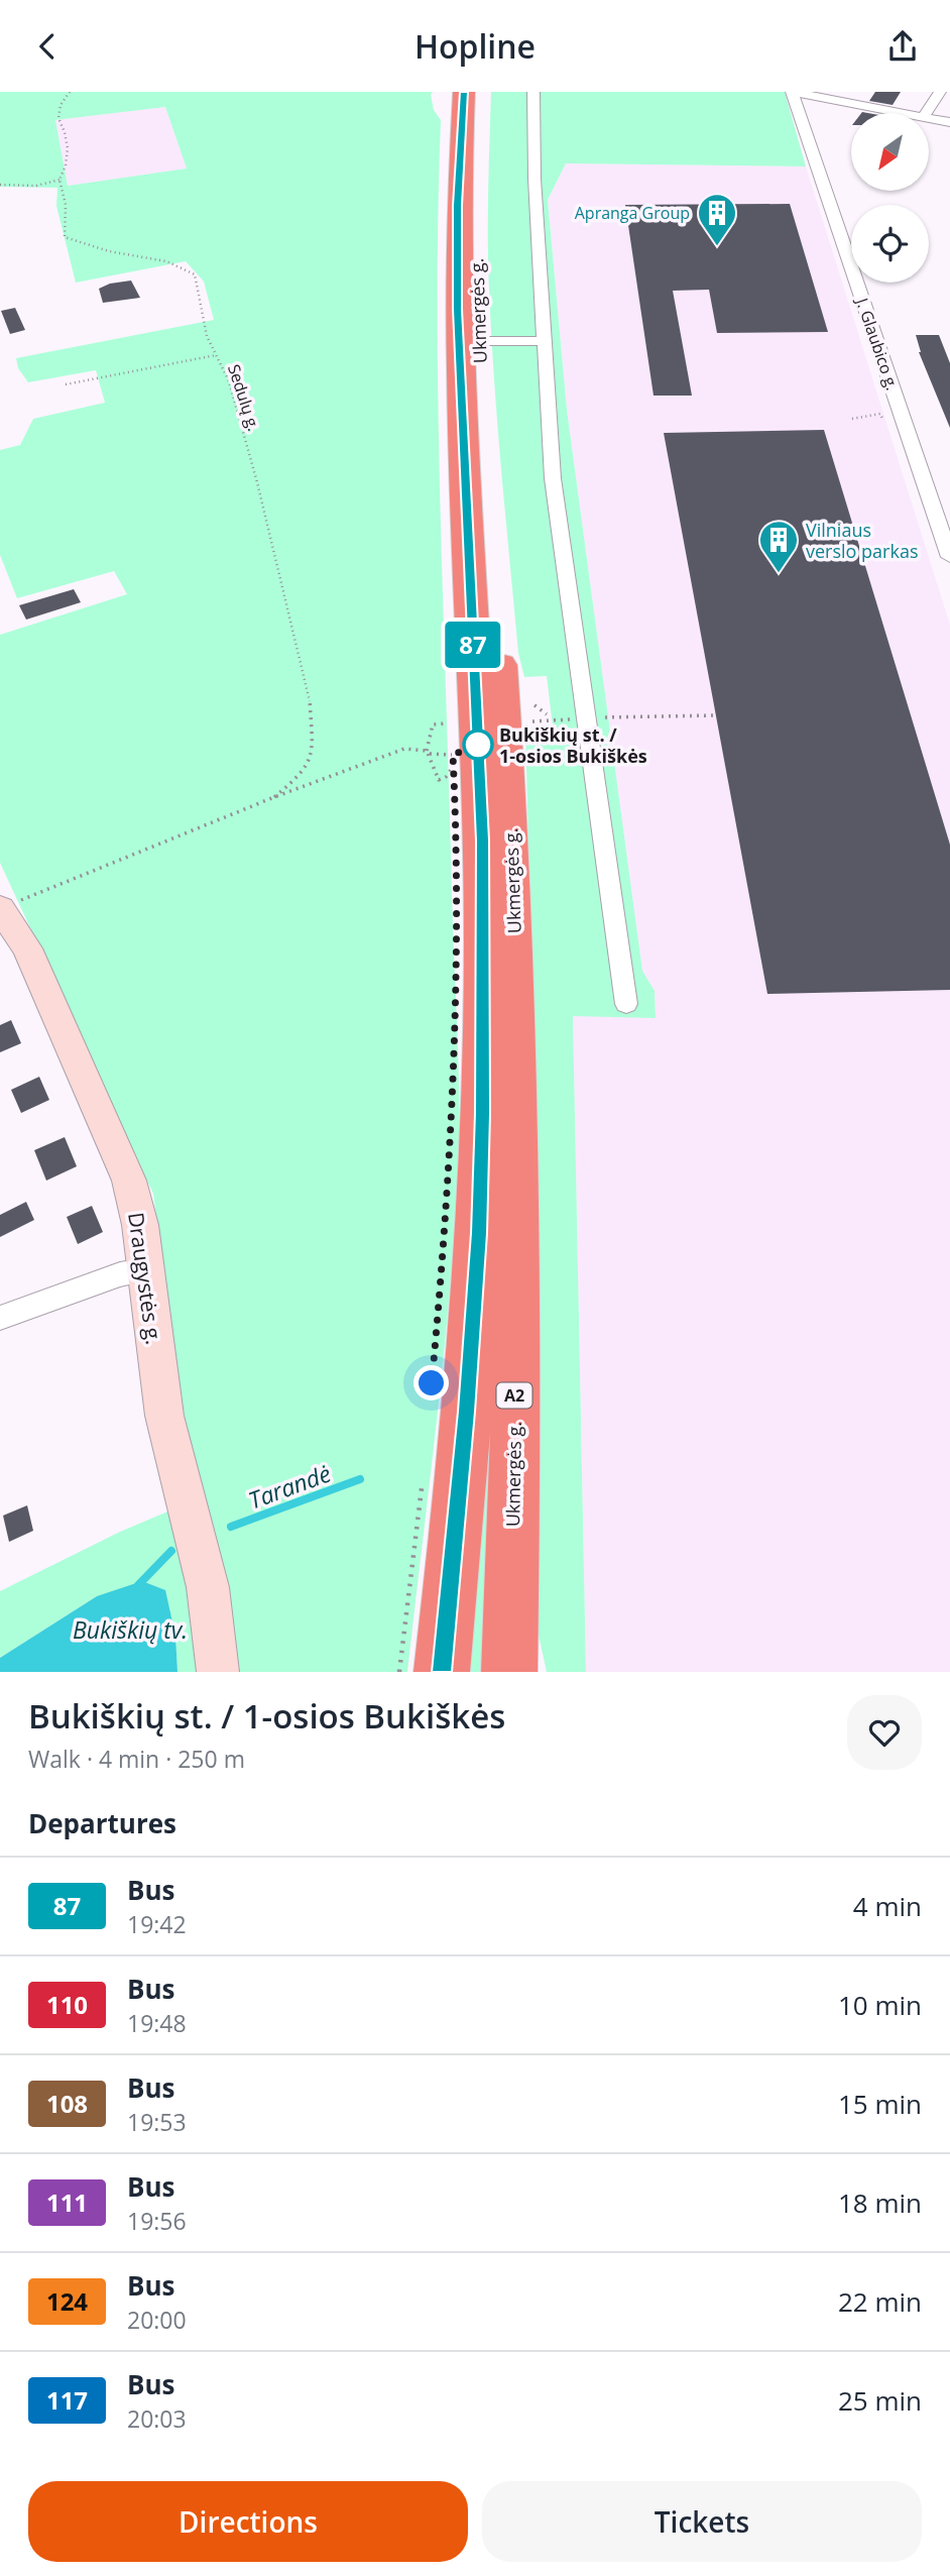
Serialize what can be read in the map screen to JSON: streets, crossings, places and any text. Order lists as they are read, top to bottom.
{
  "streets": {
    "highway": ["Ukmergės g.", "A2"],
    "street": ["J. Glaubico g.", "Draugystės g."],
    "path": ["Sedulų g."]
  },
  "water": ["Tarandė", "Bukiškių tv."],
  "places": {
    "building": ["Apranga Group", "Vilniaus verslo parkas"],
    "other": ["Bukiškių st. / 1-osios Bukiškės"]
  },
  "lines": ["bus line 87"],
  "north": "bottom left",
  "page": {
    "header": "Hopline",
    "on_map": "87",
    "heading": [
      ["Bukiškių st. / 1-osios Bukiškės", "Walk · 4 min · 250 m"],
      "Departures"
    ],
    "list": [
      {
        "mark": "87",
        "name": "Bus",
        "note": "19:42",
        "value": "4 min"
      },
      {
        "mark": "110",
        "name": "Bus",
        "note": "19:48",
        "value": "10 min"
      },
      {
        "mark": "108",
        "name": "Bus",
        "note": "19:53",
        "value": "15 min"
      },
      {
        "mark": "111",
        "name": "Bus",
        "note": "19:56",
        "value": "18 min"
      },
      {
        "mark": "124",
        "name": "Bus",
        "note": "20:00",
        "value": "22 min"
      },
      {
        "mark": "117",
        "name": "Bus",
        "note": "20:03",
        "value": "25 min"
      }
    ],
    "buttons": ["Directions", "Tickets"]
  }
}
